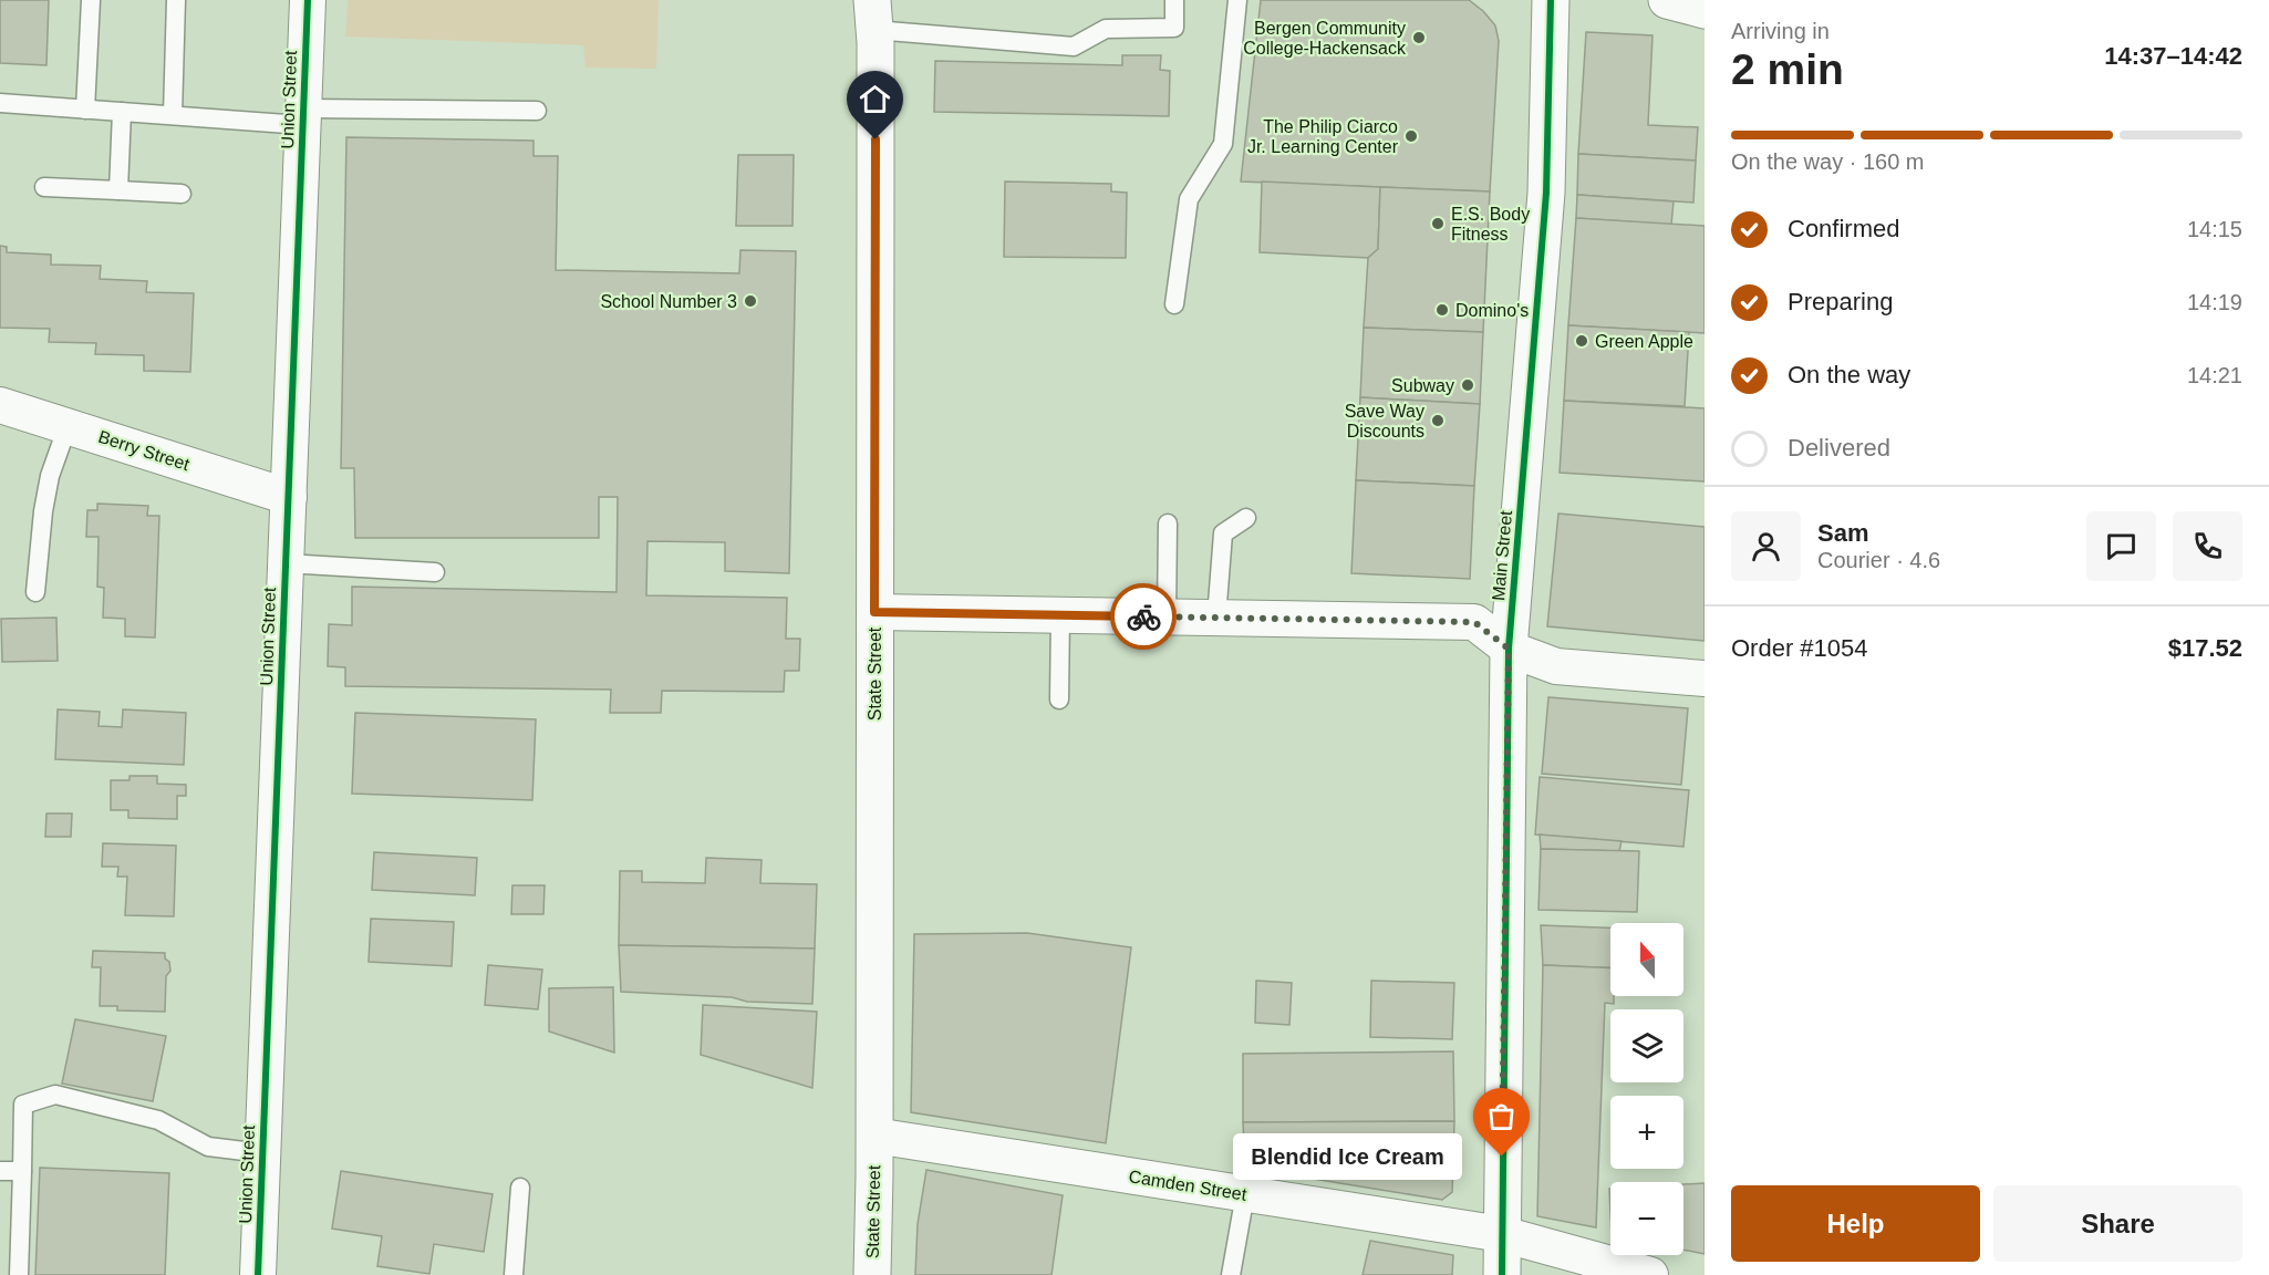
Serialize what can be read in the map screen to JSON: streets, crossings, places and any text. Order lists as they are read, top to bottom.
{
  "streets": {
    "street": [
      "Union Street",
      "Berry Street",
      "Main Street",
      "State Street",
      "Camden Street"
    ]
  },
  "crossings": [
    ["Union Street", "Berry Street"],
    ["Main Street", "Camden Street"],
    ["State Street", "Camden Street"]
  ],
  "places": [
    "Bergen Community College-Hackensack",
    "The Philip Ciarco Jr. Learning Center",
    "E.S. Body Fitness",
    "School Number 3",
    "Domino's",
    "Green Apple",
    "Subway",
    "Save Way Discounts",
    "Blendid Ice Cream"
  ],
  "north": "top",
  "page": {
    "heading": ["2 min", "Arriving in", "14:37–14:42"],
    "panel": [
      "Sam",
      "Courier · 4.6",
      "Order #1054",
      "$17.52"
    ],
    "bar": "On the way · 160 m",
    "list": [
      ["Confirmed", "14:15"],
      ["Preparing", "14:19"],
      ["On the way", "14:21"],
      "Delivered"
    ],
    "map_buttons": ["+", "−"],
    "bubble": "Blendid Ice Cream",
    "buttons": ["Help", "Share"]
  }
}
